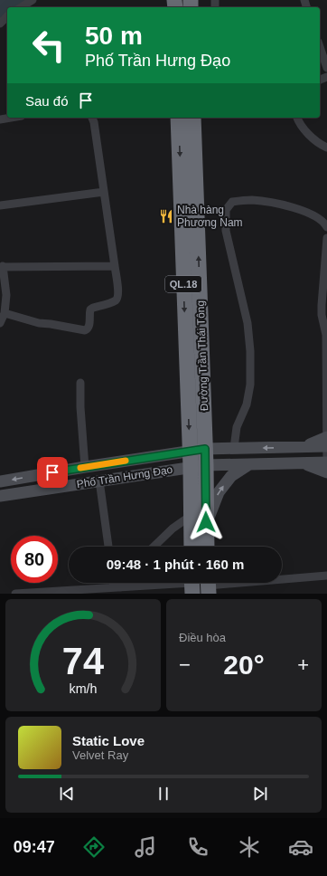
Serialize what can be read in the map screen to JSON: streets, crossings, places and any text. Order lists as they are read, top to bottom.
{
  "streets": {
    "highway": ["QL.18", "Đường Trần Thái Tông"],
    "main road": ["Phố Trần Hưng Đạo"]
  },
  "crossings": [
    ["Đường Trần Thái Tông", "Phố Trần Hưng Đạo"]
  ],
  "places": {
    "restaurant": ["Nhà hàng Phương Nam"]
  },
  "page": {
    "turn": ["50 m", "Phố Trần Hưng Đạo"],
    "then": "Sau đó",
    "limit": "80",
    "trip": "09:48 · 1 phút · 160 m",
    "tile": "Điều hòa",
    "heat": ["−", "20°", "+"],
    "song": ["Static Love", "Velvet Ray"],
    "tabs": "09:47",
    "gauge": ["74", "km/h"]
  }
}
